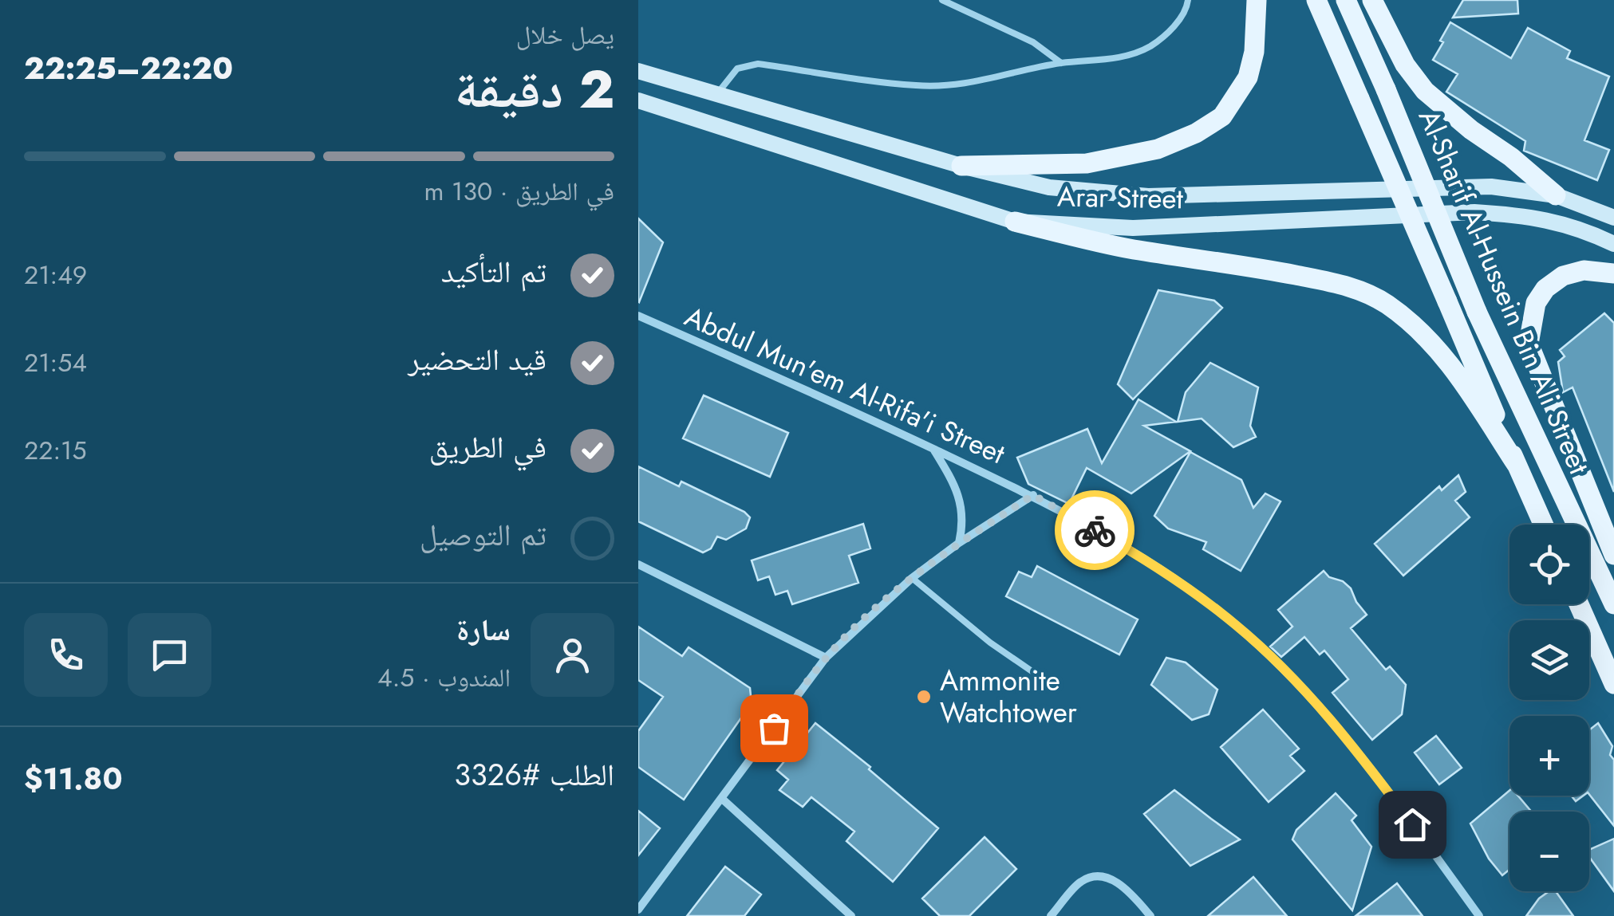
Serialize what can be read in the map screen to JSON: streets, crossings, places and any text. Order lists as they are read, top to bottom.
{
  "streets": {
    "main road": ["Arar Street", "Al-Sharif Al-Hussein Bin Ali Street"],
    "street": ["Abdul Mun'em Al-Rifa'i Street"]
  },
  "places": ["Ammonite Watchtower"],
  "page": {
    "heading": ["2 دقيقة", "يصل خلال", "22:20–22:25"],
    "panel": [
      "سارة",
      "المندوب · 4.5",
      "الطلب #3326",
      "$11.80"
    ],
    "bar": "في الطريق · 130 m",
    "list": [
      ["تم التأكيد", "21:49"],
      ["قيد التحضير", "21:54"],
      ["في الطريق", "22:15"],
      "تم التوصيل"
    ],
    "map_buttons": ["+", "−"]
  }
}
